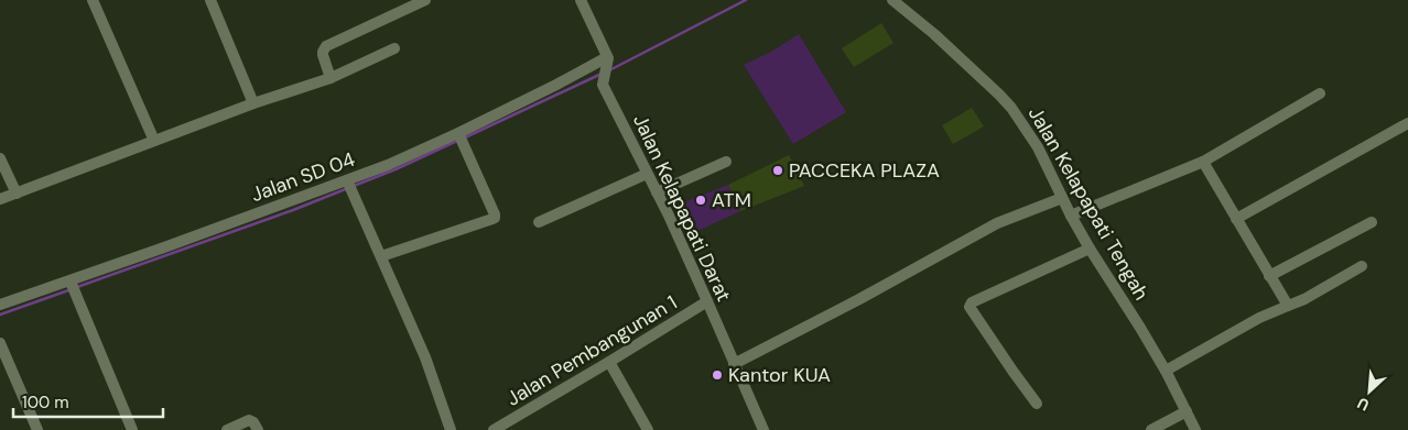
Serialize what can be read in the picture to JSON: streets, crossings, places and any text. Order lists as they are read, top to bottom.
{
  "streets": {
    "street": [
      "Jalan SD 04",
      "Jalan Kelapapati Tengah",
      "Jalan Kelapapati Darat",
      "Jalan Pembangunan 1"
    ]
  },
  "crossings": [
    ["Jalan SD 04", "Jalan Kelapapati Darat"],
    ["Jalan Kelapapati Darat", "Jalan Pembangunan 1"]
  ],
  "places": ["PACCEKA PLAZA", "ATM", "Kantor KUA"],
  "scale_bar": "100 m",
  "north": "bottom left"
}
